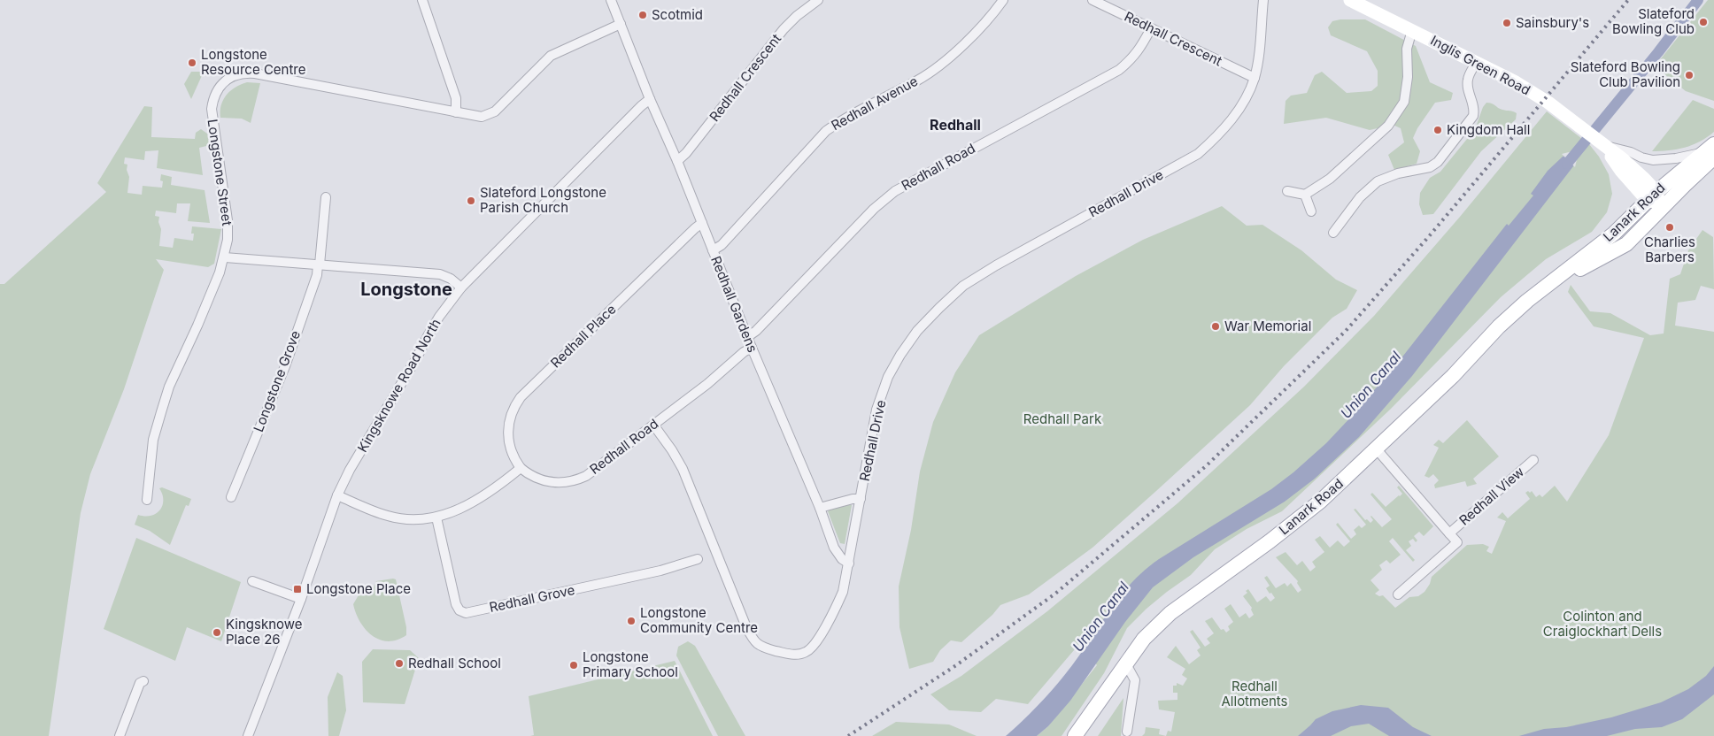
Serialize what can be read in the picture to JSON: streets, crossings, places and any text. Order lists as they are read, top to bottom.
{
  "streets": {
    "main road": ["Lanark Road"],
    "street": [
      "Redhall Crescent",
      "Inglis Green Road",
      "Redhall Avenue",
      "Redhall Road",
      "Longstone Street",
      "Redhall Drive",
      "Redhall Gardens",
      "Redhall Place",
      "Longstone Grove",
      "Kingsknowe Road North",
      "Redhall View",
      "Redhall Grove"
    ]
  },
  "crossings": [
    ["Redhall Crescent", "Redhall Road"],
    ["Redhall Crescent", "Redhall Drive"],
    ["Redhall Crescent", "Redhall Gardens"],
    ["Inglis Green Road", "Lanark Road"],
    ["Redhall Avenue", "Redhall Gardens"],
    ["Redhall Road", "Redhall Drive"],
    ["Redhall Road", "Redhall Gardens"],
    ["Redhall Road", "Redhall Place"],
    ["Redhall Drive", "Redhall Gardens"],
    ["Lanark Road", "Redhall View"],
    ["Redhall Gardens", "Redhall Place"],
    ["Redhall Gardens", "Kingsknowe Road North"]
  ],
  "districts": ["Redhall", "Longstone"],
  "water": ["Union Canal"],
  "parks": ["Redhall Park", "Colinton and Craiglockhart Dells", "Redhall Allotments"],
  "places": {
    "other": [
      "Scotmid",
      "Slateford Bowling Club",
      "Sainsbury's",
      "Longstone Resource Centre",
      "Slateford Bowling Club Pavilion",
      "Kingdom Hall",
      "Slateford Longstone Parish Church",
      "Charlies Barbers",
      "War Memorial",
      "Longstone Community Centre",
      "Kingsknowe Place 26",
      "Redhall School",
      "Longstone Primary School"
    ],
    "transit": ["Longstone Place"]
  }
}
